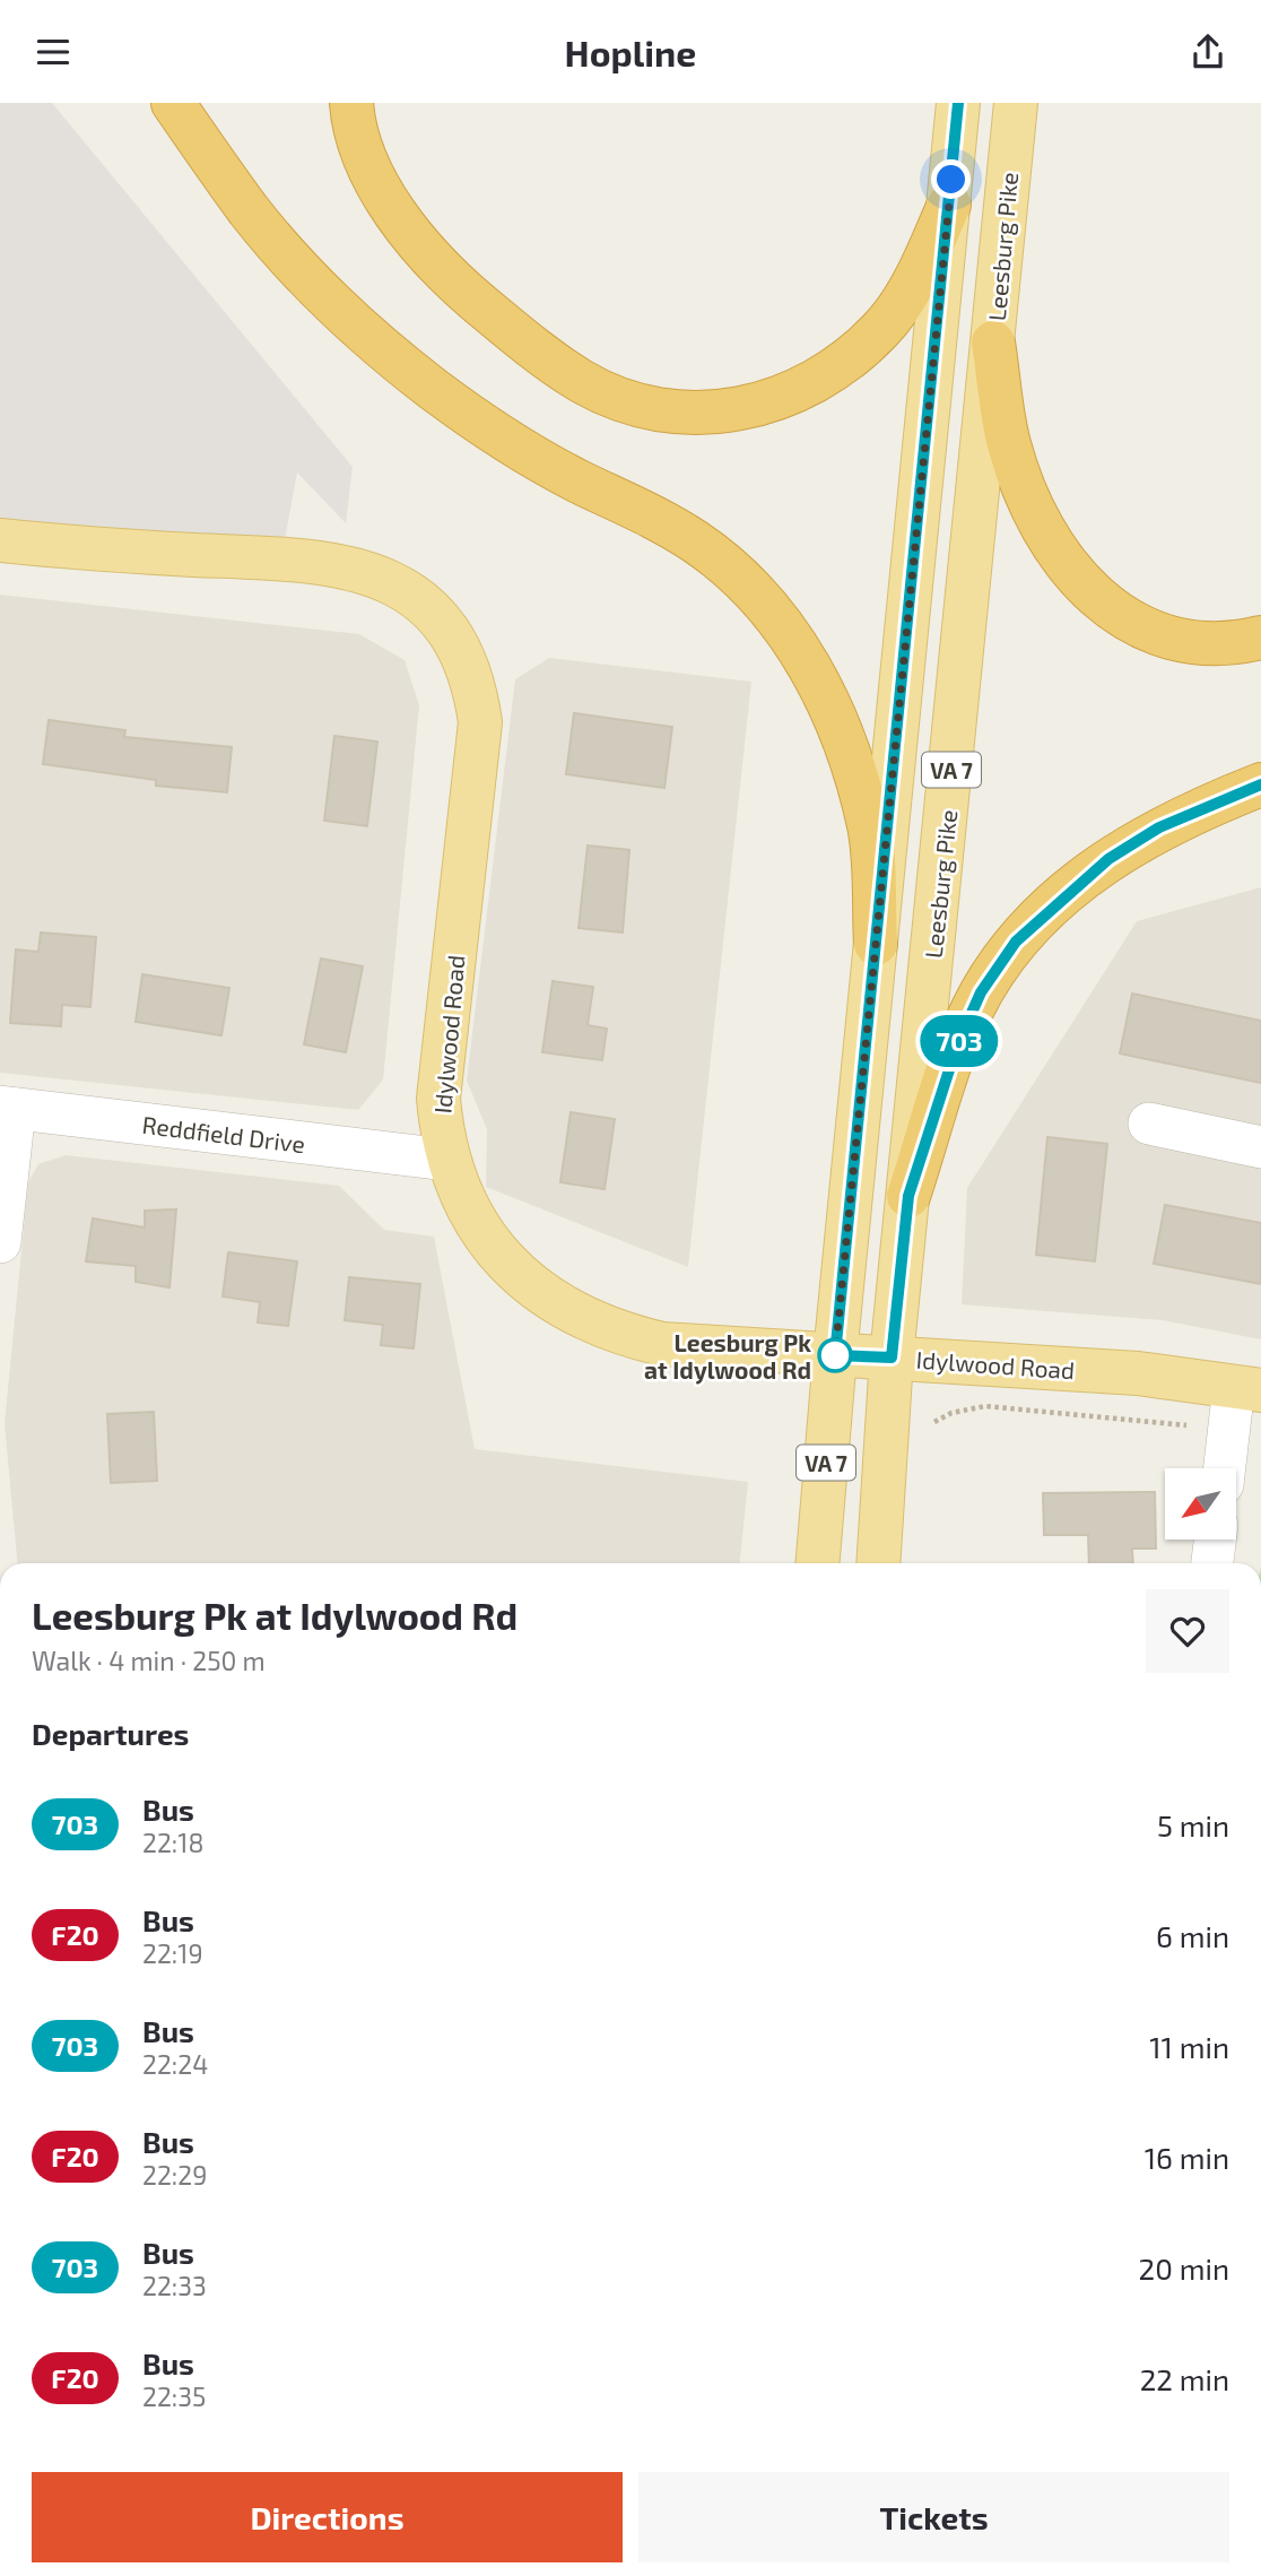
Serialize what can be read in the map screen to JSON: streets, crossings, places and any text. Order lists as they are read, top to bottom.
{
  "streets": {
    "main road": ["Leesburg Pike", "VA 7", "Idylwood Road"],
    "street": ["Reddfield Drive"]
  },
  "crossings": [
    ["Leesburg Pike", "Idylwood Road"],
    ["VA 7", "Idylwood Road"],
    ["Idylwood Road", "Reddfield Drive"]
  ],
  "places": ["Leesburg Pk at Idylwood Rd"],
  "lines": ["bus line 703"],
  "north": "bottom left",
  "page": {
    "header": "Hopline",
    "on_map": "703",
    "heading": [
      ["Leesburg Pk at Idylwood Rd", "Walk · 4 min · 250 m"],
      "Departures"
    ],
    "list": [
      {
        "mark": "703",
        "name": "Bus",
        "note": "22:18",
        "value": "5 min"
      },
      {
        "mark": "F20",
        "name": "Bus",
        "note": "22:19",
        "value": "6 min"
      },
      {
        "mark": "703",
        "name": "Bus",
        "note": "22:24",
        "value": "11 min"
      },
      {
        "mark": "F20",
        "name": "Bus",
        "note": "22:29",
        "value": "16 min"
      },
      {
        "mark": "703",
        "name": "Bus",
        "note": "22:33",
        "value": "20 min"
      },
      {
        "mark": "F20",
        "name": "Bus",
        "note": "22:35",
        "value": "22 min"
      }
    ],
    "buttons": ["Directions", "Tickets"]
  }
}
